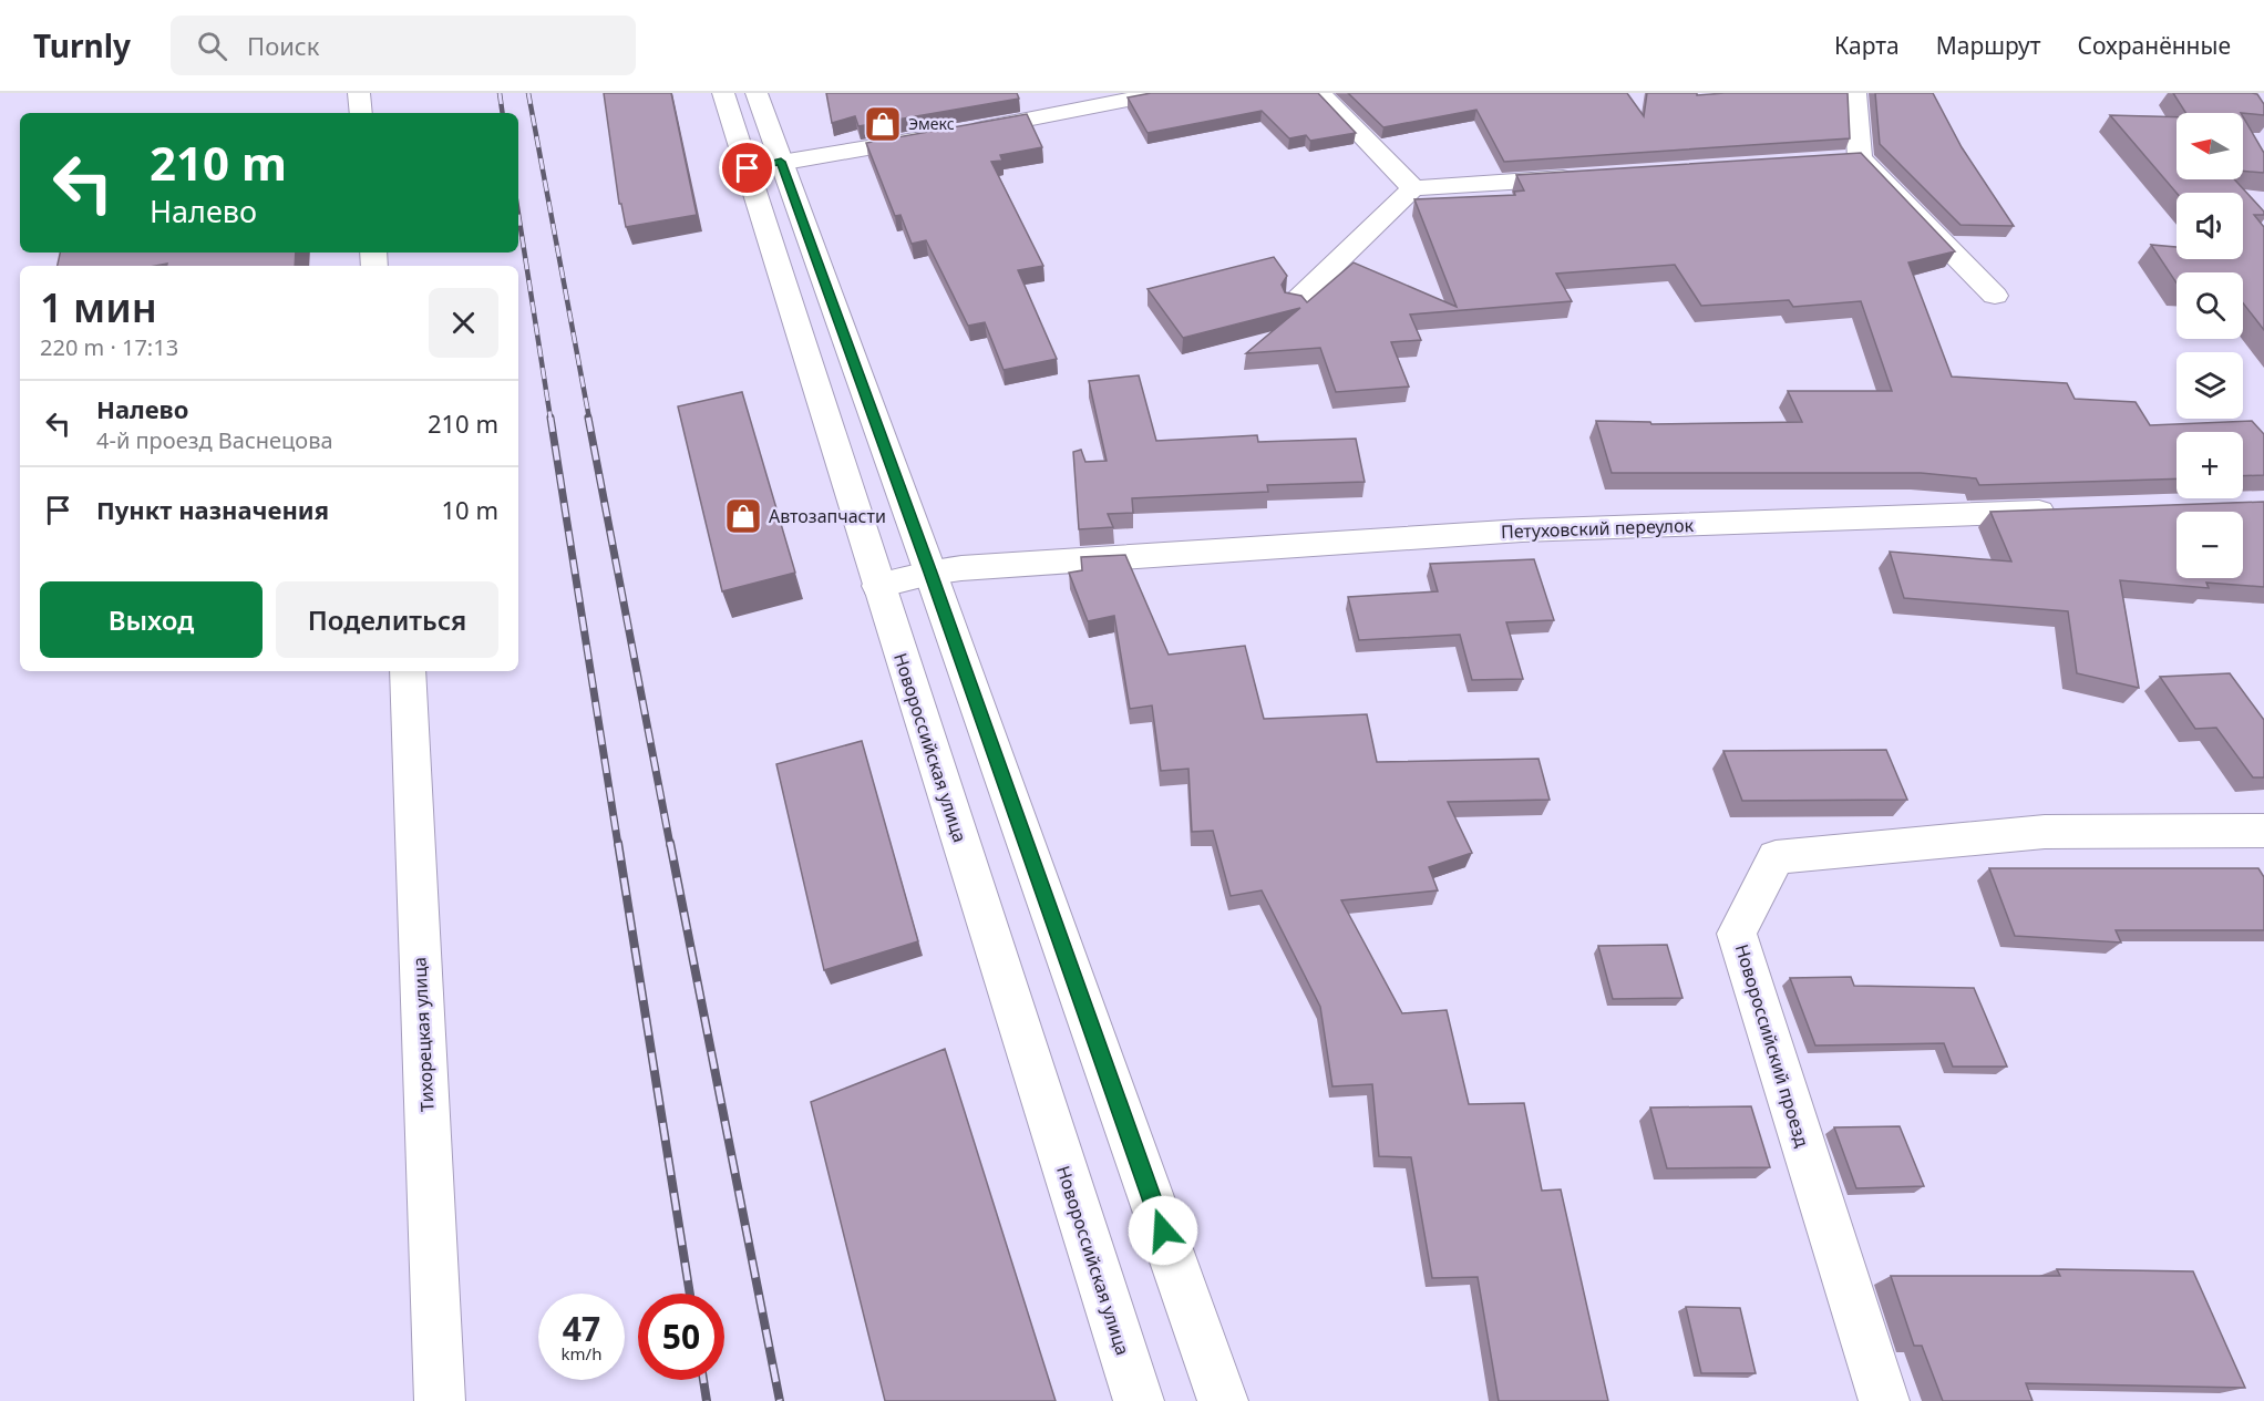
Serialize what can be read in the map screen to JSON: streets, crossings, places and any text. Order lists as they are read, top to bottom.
{
  "streets": {
    "street": [
      "Петуховский переулок",
      "Новороссийская улица",
      "Тихорецкая улица",
      "Новороссийский проезд"
    ]
  },
  "crossings": [
    ["Петуховский переулок", "Новороссийская улица"]
  ],
  "places": {
    "shop": ["Эмекс", "Автозапчасти"]
  },
  "north": "left",
  "page": {
    "header": "Turnly",
    "search": "Поиск",
    "nav": ["Карта", "Маршрут", "Сохранённые"],
    "map_buttons": ["+", "−"],
    "turn": ["210 m", "Налево"],
    "heading": ["1 мин", "220 m · 17:13"],
    "list": [
      {
        "name": "Налево",
        "note": "4-й проезд Васнецова",
        "value": "210 m"
      },
      {
        "name": "Пункт назначения",
        "value": "10 m"
      }
    ],
    "buttons": ["Выход", "Поделиться"],
    "speed": "47 km/h",
    "limit": "50"
  }
}
